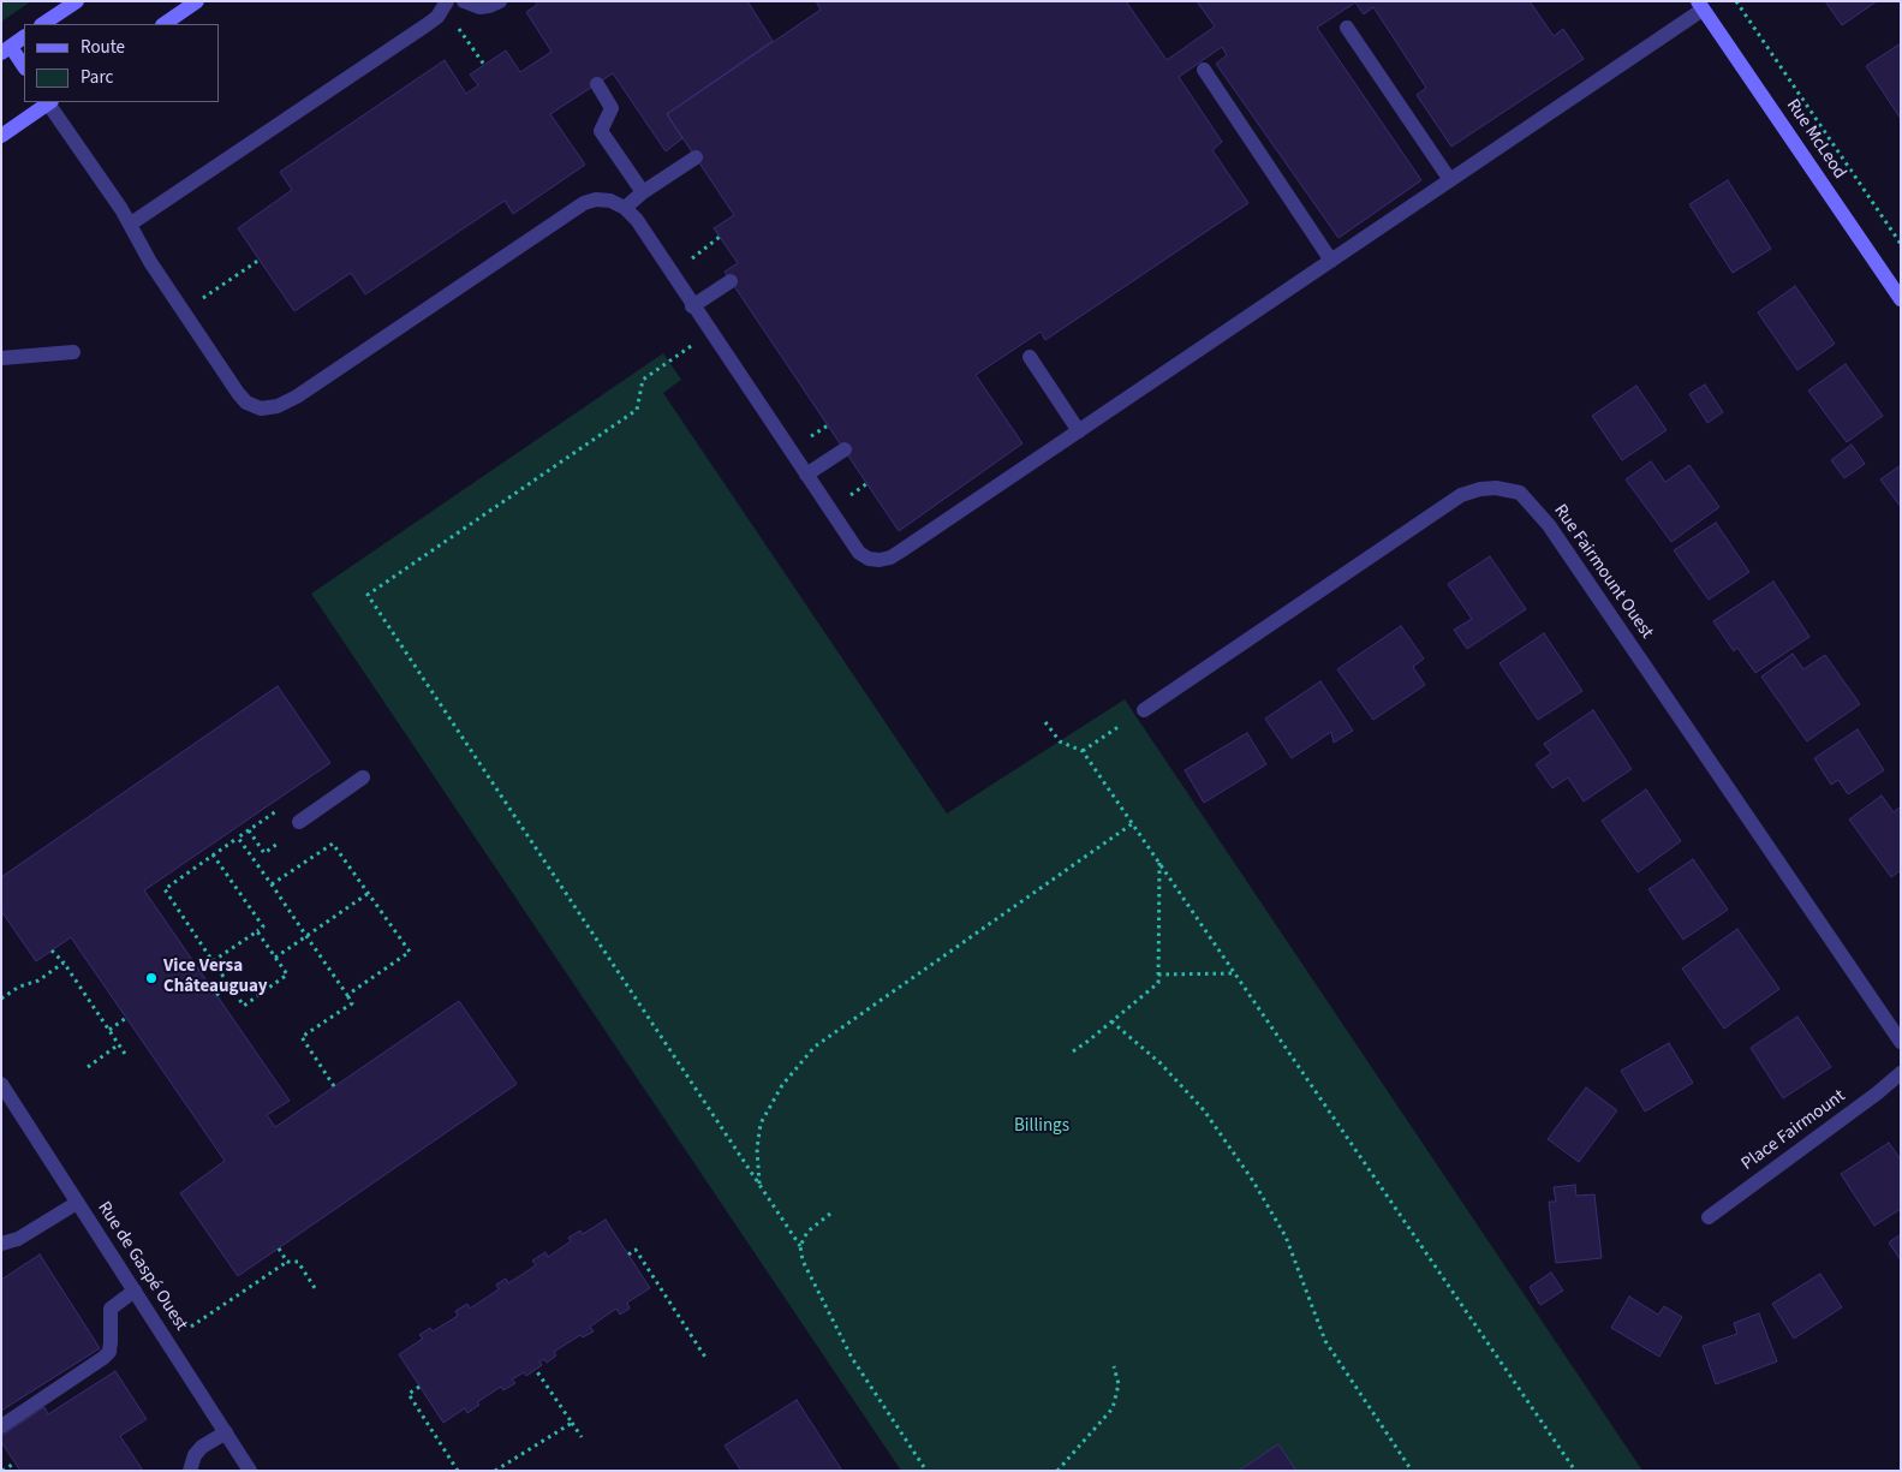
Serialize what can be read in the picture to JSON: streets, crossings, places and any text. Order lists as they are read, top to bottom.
{
  "streets": {
    "street": [
      "Rue McLeod",
      "Rue Fairmount Ouest",
      "Place Fairmount",
      "Rue de Gaspé Ouest"
    ]
  },
  "parks": ["Billings"],
  "places": ["Vice Versa Châteauguay"],
  "legend": ["Route", "Parc"]
}
